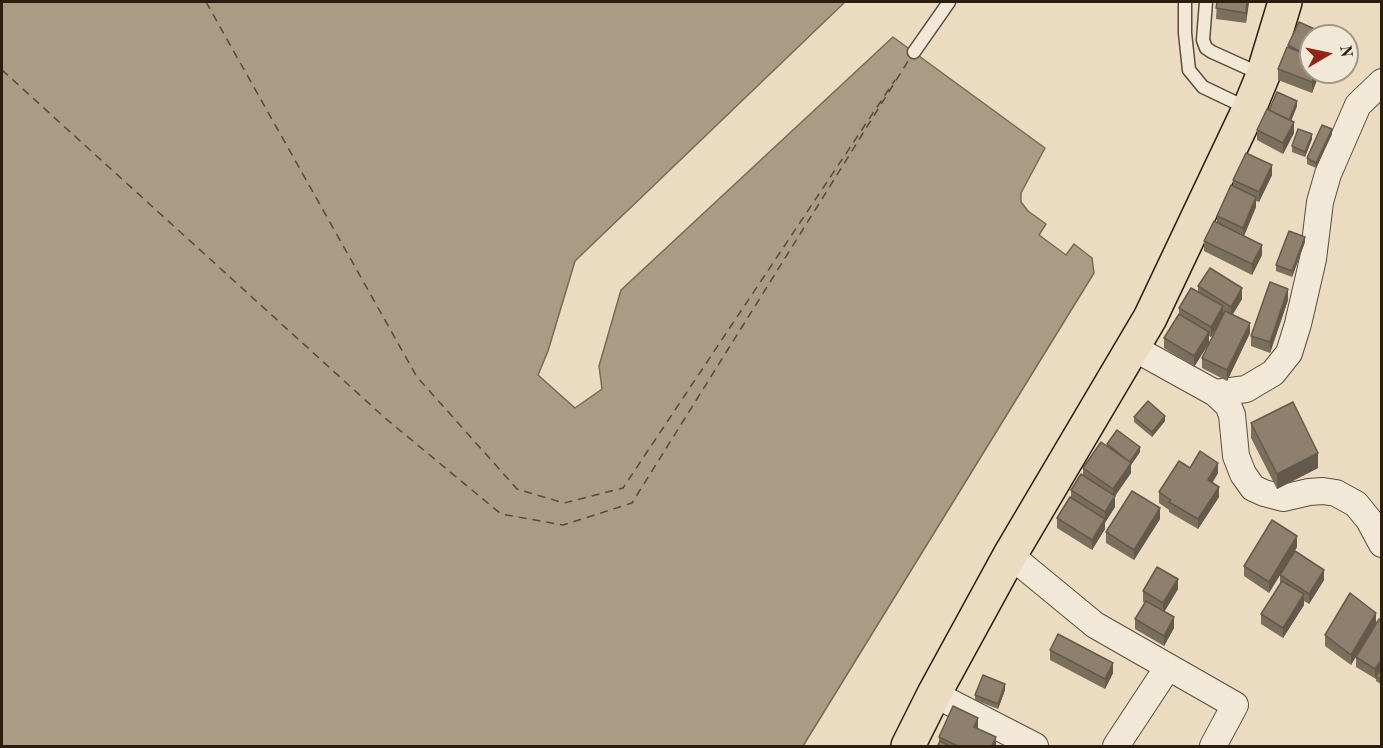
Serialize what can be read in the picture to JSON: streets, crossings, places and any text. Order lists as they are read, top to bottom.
{
  "north": "right"
}
